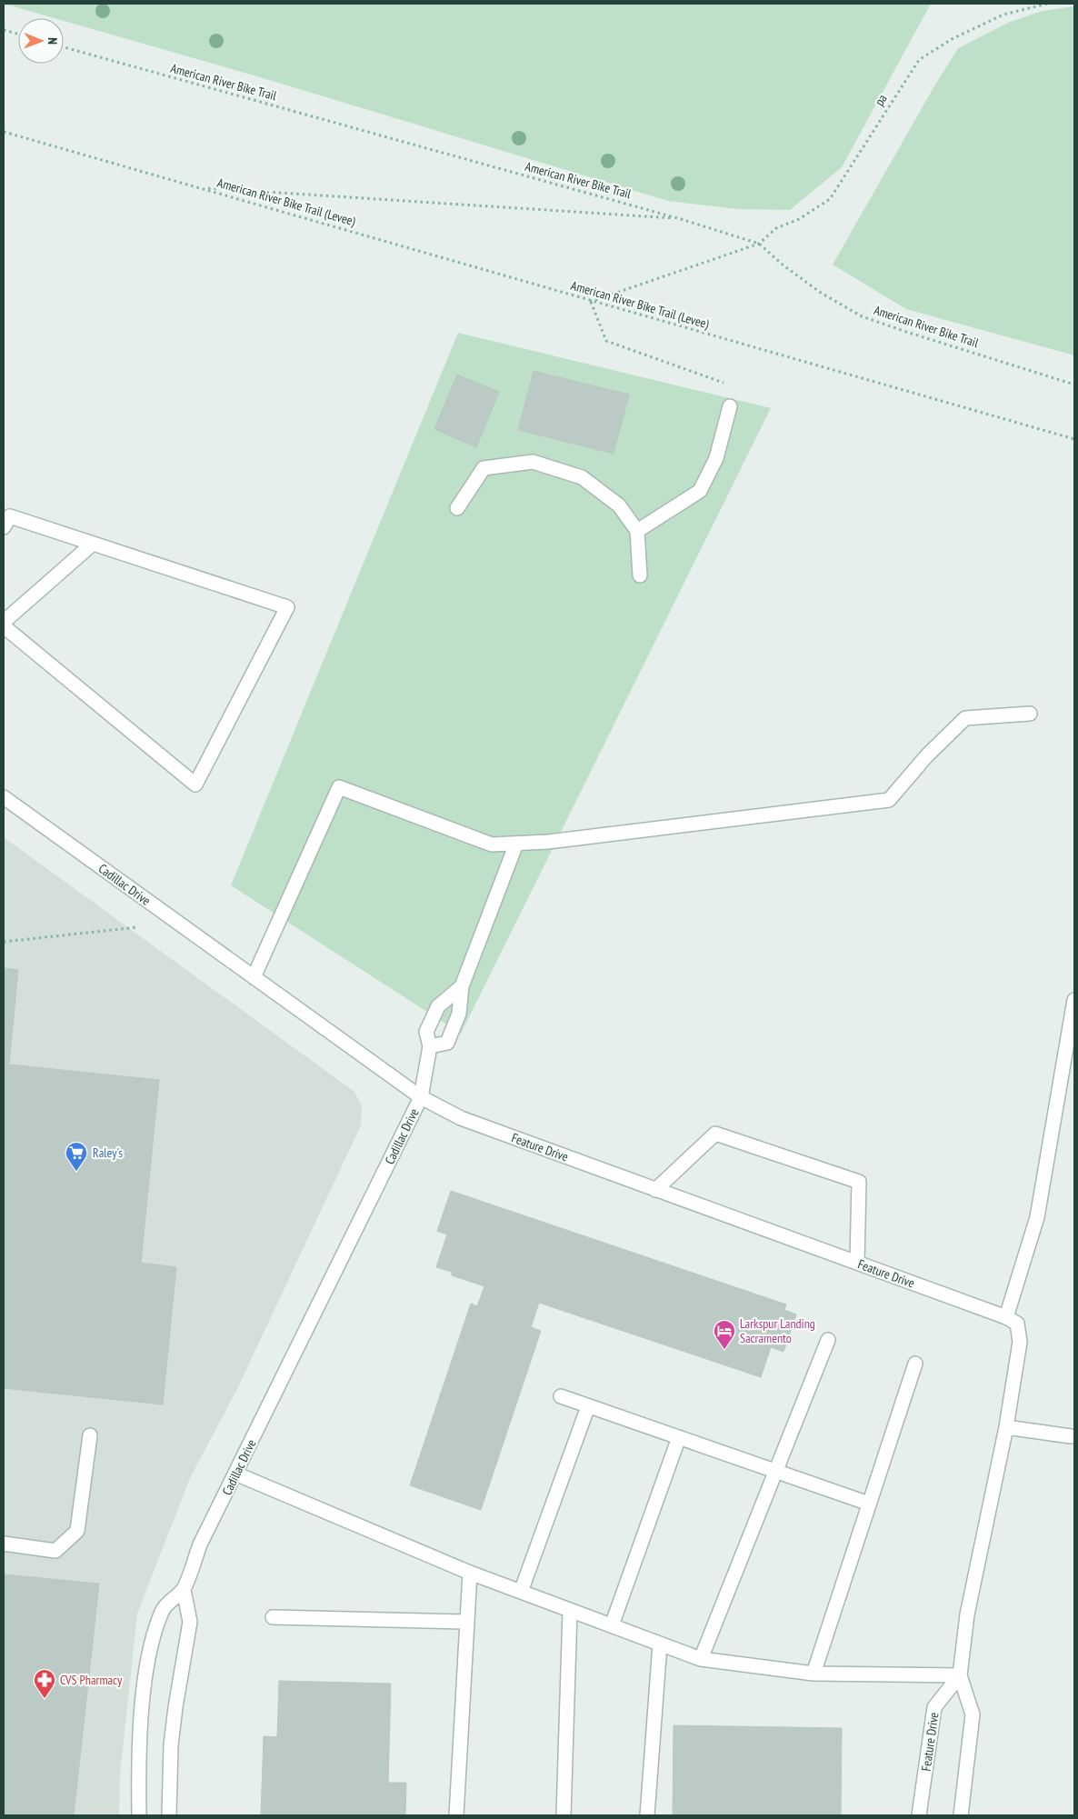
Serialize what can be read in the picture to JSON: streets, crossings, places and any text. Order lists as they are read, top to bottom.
{
  "streets": {
    "street": ["Cadillac Drive", "Feature Drive"],
    "path": ["American River Bike Trail", "pa", "American River Bike Trail (Levee)"]
  },
  "crossings": [
    ["American River Bike Trail", "pa"],
    ["American River Bike Trail", "American River Bike Trail (Levee)"],
    ["Cadillac Drive", "Feature Drive"]
  ],
  "places": {
    "supermarket": ["Raley's"],
    "hotel": ["Larkspur Landing Sacramento"],
    "pharmacy": ["CVS Pharmacy"]
  },
  "north": "right"
}
